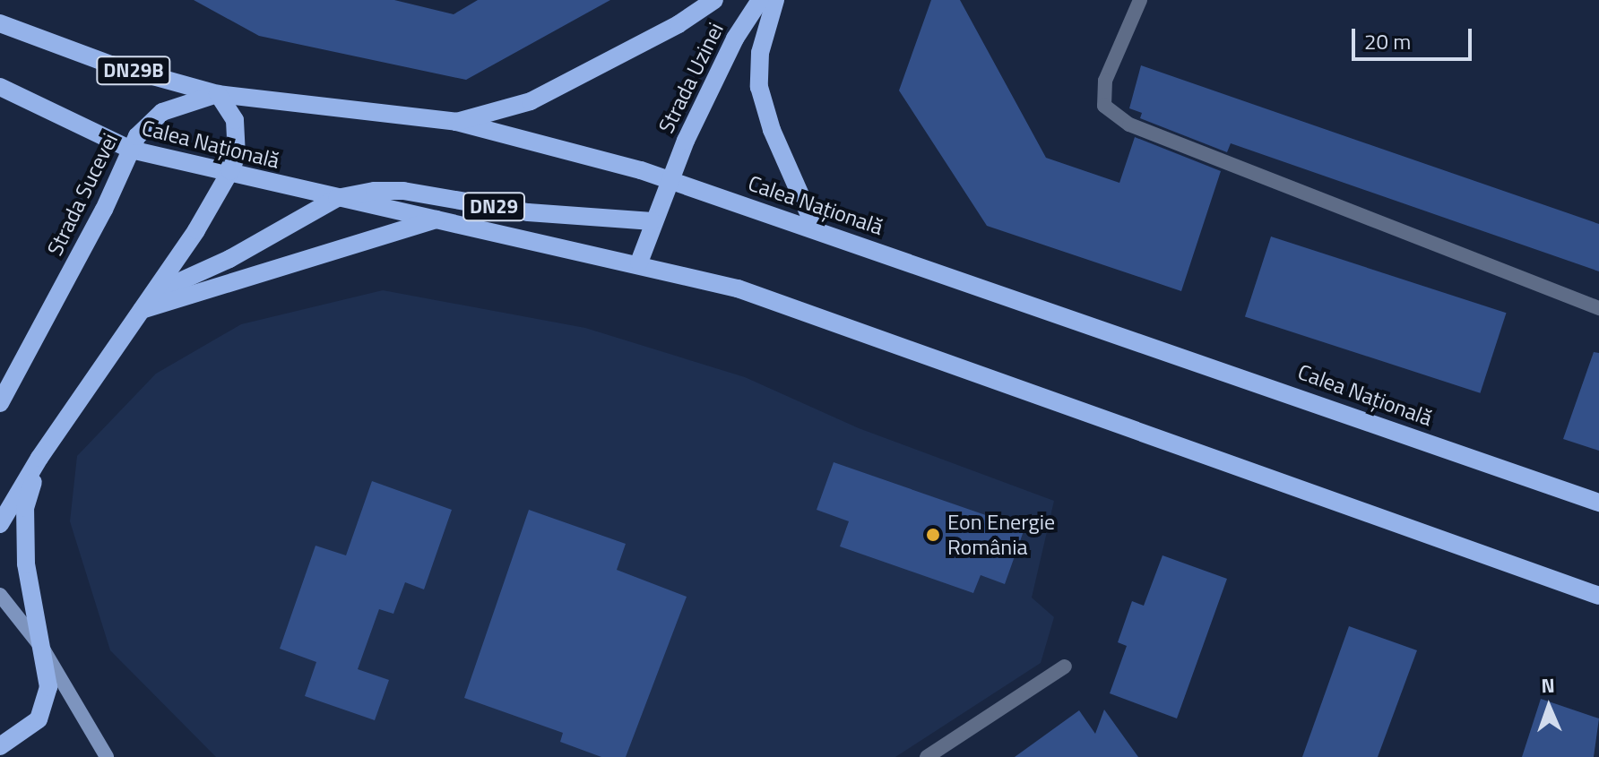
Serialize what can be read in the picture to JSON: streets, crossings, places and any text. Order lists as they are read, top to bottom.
{
  "streets": {
    "main road": [
      "DN29B",
      "Strada Uzinei",
      "Calea Națională",
      "Strada Sucevei",
      "DN29"
    ]
  },
  "crossings": [
    ["Strada Uzinei", "Calea Națională"],
    ["Calea Națională", "Strada Sucevei"],
    ["Calea Națională", "DN29"],
    ["Strada Sucevei", "DN29"]
  ],
  "places": ["Eon Energie România"],
  "scale_bar": "20 m",
  "north": "top"
}
